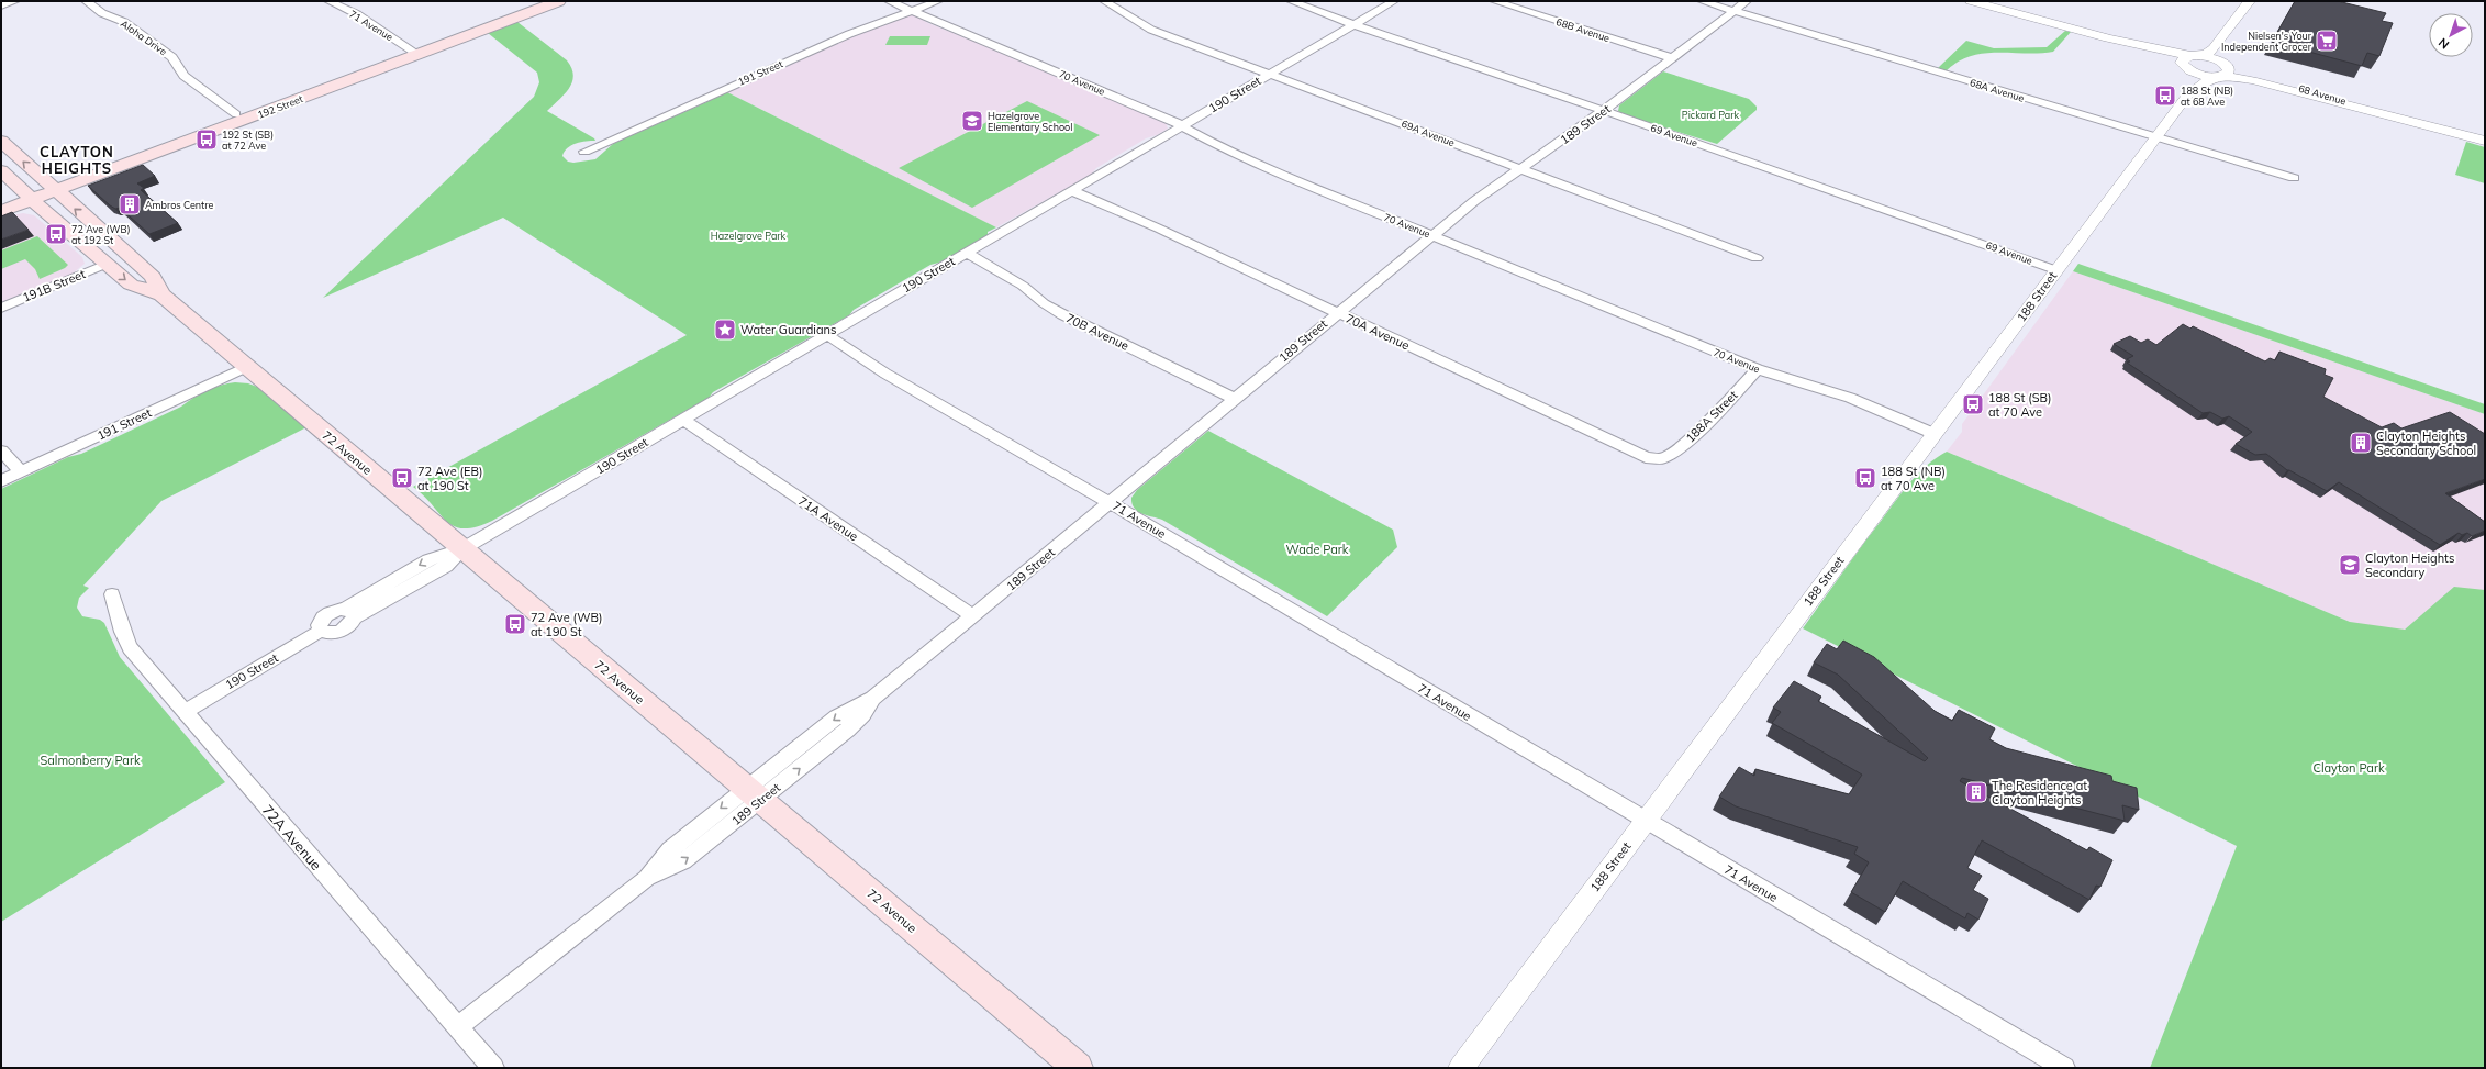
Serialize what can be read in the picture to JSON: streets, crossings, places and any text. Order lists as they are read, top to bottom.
{
  "streets": {
    "main road": ["192 Street", "72 Avenue"],
    "street": [
      "71 Avenue",
      "68B Avenue",
      "Aloha Drive",
      "191 Street",
      "70 Avenue",
      "68A Avenue",
      "190 Street",
      "68 Avenue",
      "189 Street",
      "69A Avenue",
      "69 Avenue",
      "191B Street",
      "188 Street",
      "70B Avenue",
      "70A Avenue",
      "188A Street",
      "71A Avenue",
      "72A Avenue"
    ]
  },
  "crossings": [
    ["71 Avenue", "190 Street"],
    ["71 Avenue", "192 Street"],
    ["71 Avenue", "189 Street"],
    ["71 Avenue", "188 Street"],
    ["68B Avenue", "189 Street"],
    ["Aloha Drive", "192 Street"],
    ["191 Street", "70 Avenue"],
    ["191 Street", "72 Avenue"],
    ["70 Avenue", "190 Street"],
    ["70 Avenue", "189 Street"],
    ["70 Avenue", "188 Street"],
    ["70 Avenue", "188A Street"],
    ["68A Avenue", "189 Street"],
    ["68A Avenue", "188 Street"],
    ["190 Street", "69A Avenue"],
    ["190 Street", "69 Avenue"],
    ["190 Street", "70B Avenue"],
    ["190 Street", "70A Avenue"],
    ["190 Street", "72 Avenue"],
    ["190 Street", "71A Avenue"],
    ["190 Street", "72A Avenue"],
    ["68 Avenue", "188 Street"],
    ["192 Street", "72 Avenue"],
    ["189 Street", "69A Avenue"],
    ["189 Street", "69 Avenue"],
    ["189 Street", "70B Avenue"],
    ["189 Street", "70A Avenue"],
    ["189 Street", "72 Avenue"],
    ["189 Street", "71A Avenue"],
    ["189 Street", "72A Avenue"],
    ["69 Avenue", "188 Street"],
    ["191B Street", "72 Avenue"],
    ["70A Avenue", "188A Street"]
  ],
  "districts": ["CLAYTON HEIGHTS"],
  "parks": [
    "Pickard Park",
    "Hazelgrove Park",
    "Wade Park",
    "Salmonberry Park",
    "Clayton Park"
  ],
  "places": {
    "supermarket": ["Nielsen's Your Independent Grocer"],
    "bus stop": [
      "188 St (NB) at 68 Ave",
      "192 St (SB) at 72 Ave",
      "72 Ave (WB) at 192 St",
      "188 St (SB) at 70 Ave",
      "72 Ave (EB) at 190 St",
      "188 St (NB) at 70 Ave",
      "72 Ave (WB) at 190 St"
    ],
    "school or university": ["Hazelgrove Elementary School", "Clayton Heights Secondary"],
    "building": ["Ambros Centre", "Clayton Heights Secondary School", "The Residence at Clayton Heights"],
    "place": ["Water Guardians"]
  },
  "north": "bottom left"
}
